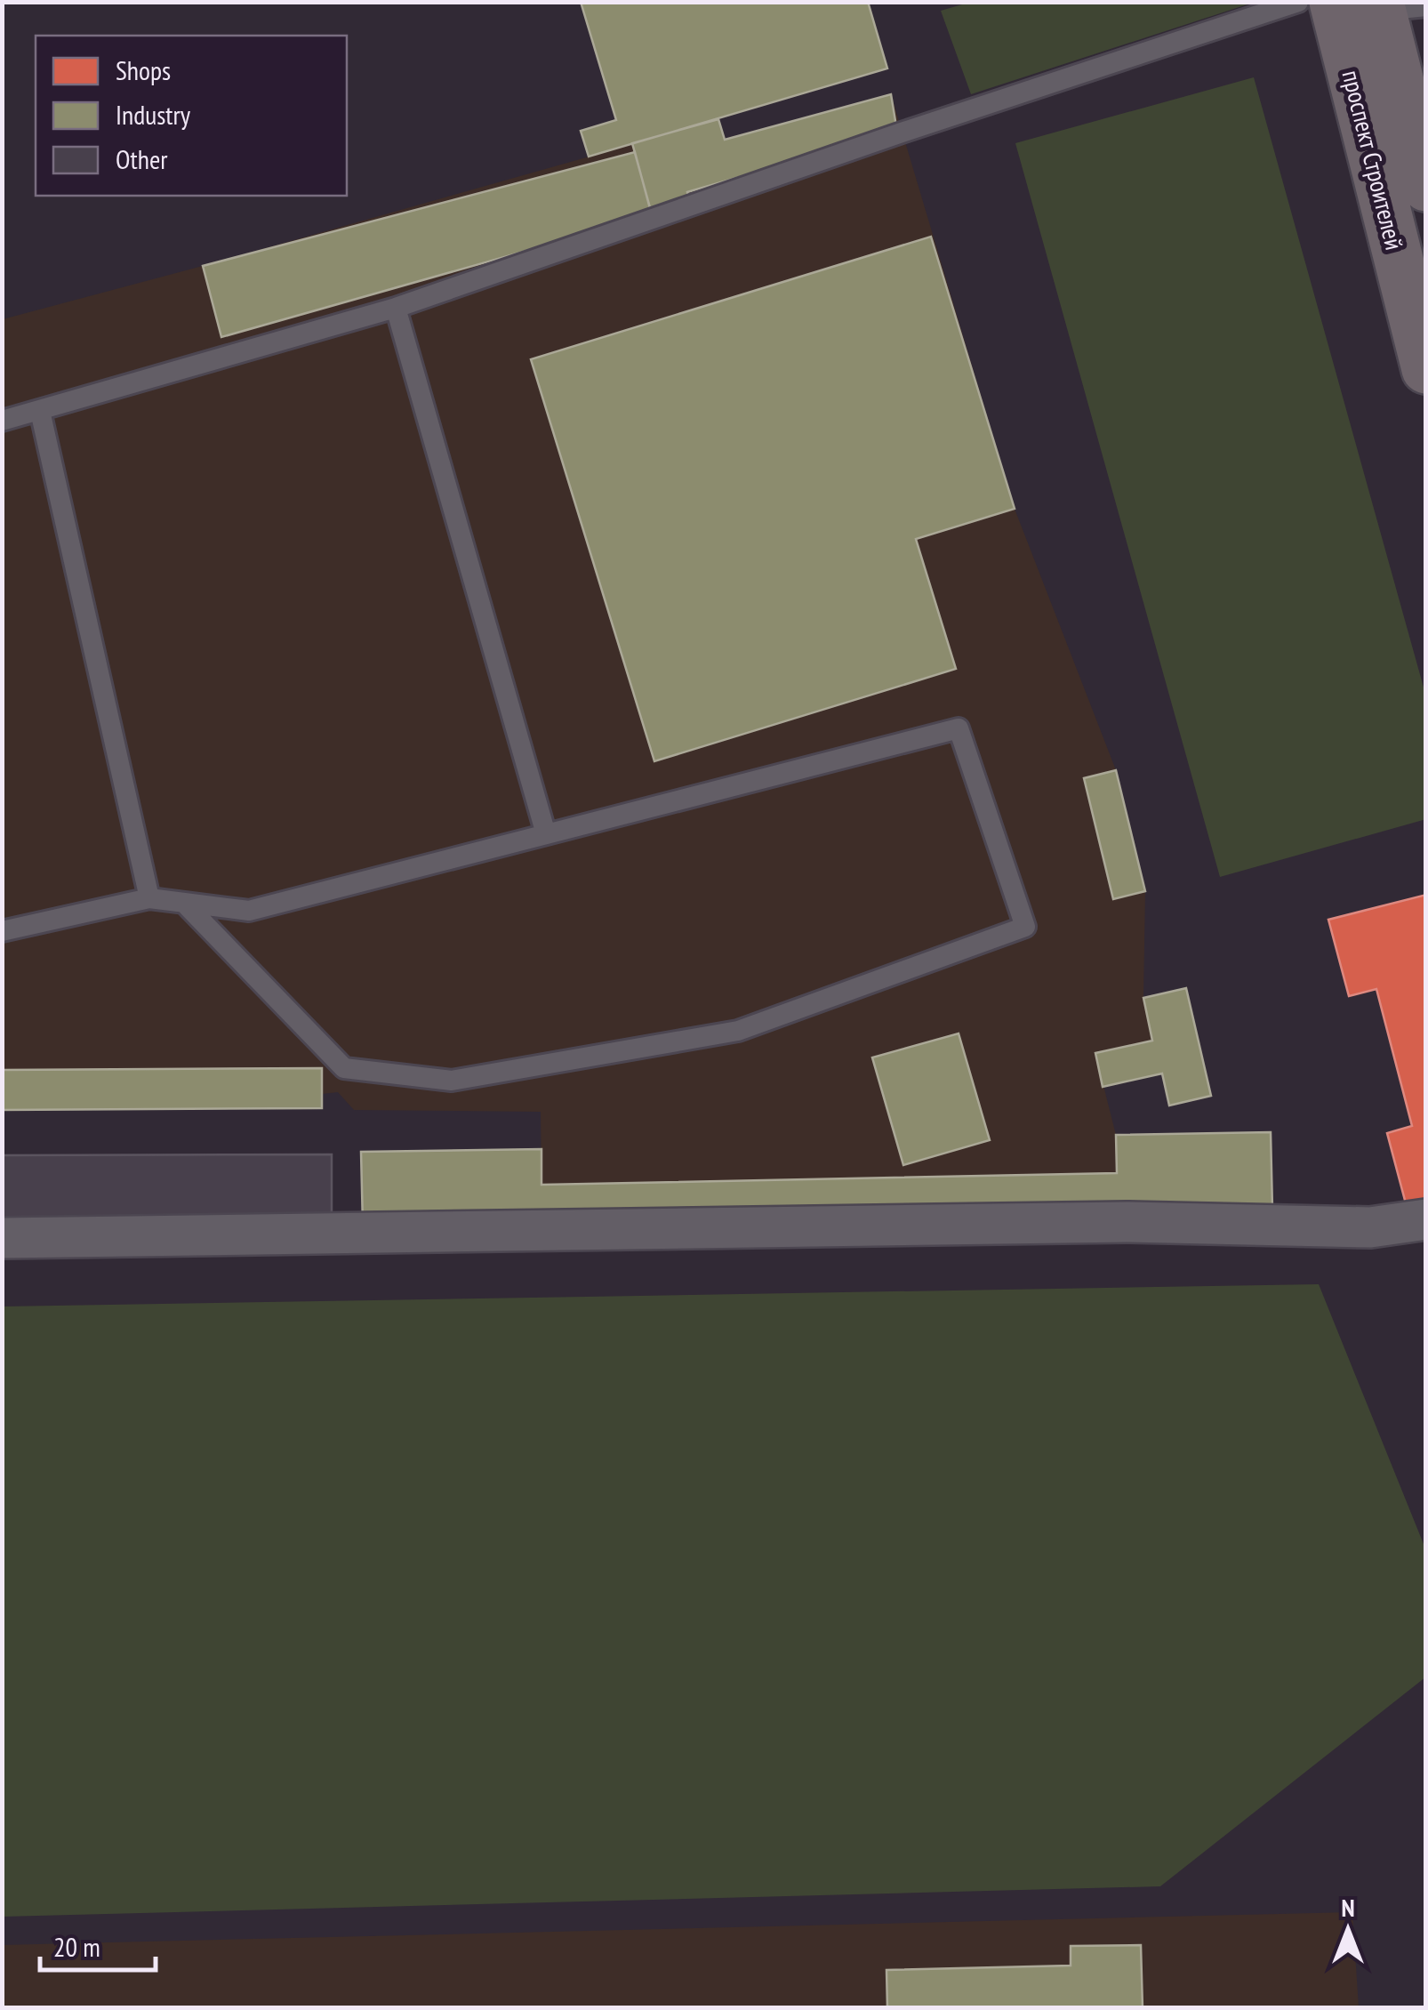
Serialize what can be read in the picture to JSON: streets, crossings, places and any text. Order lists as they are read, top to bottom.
{
  "streets": {
    "main road": ["проспект Строителей"]
  },
  "legend": ["Shops", "Industry", "Other"],
  "scale_bar": "20 m",
  "north": "top"
}
